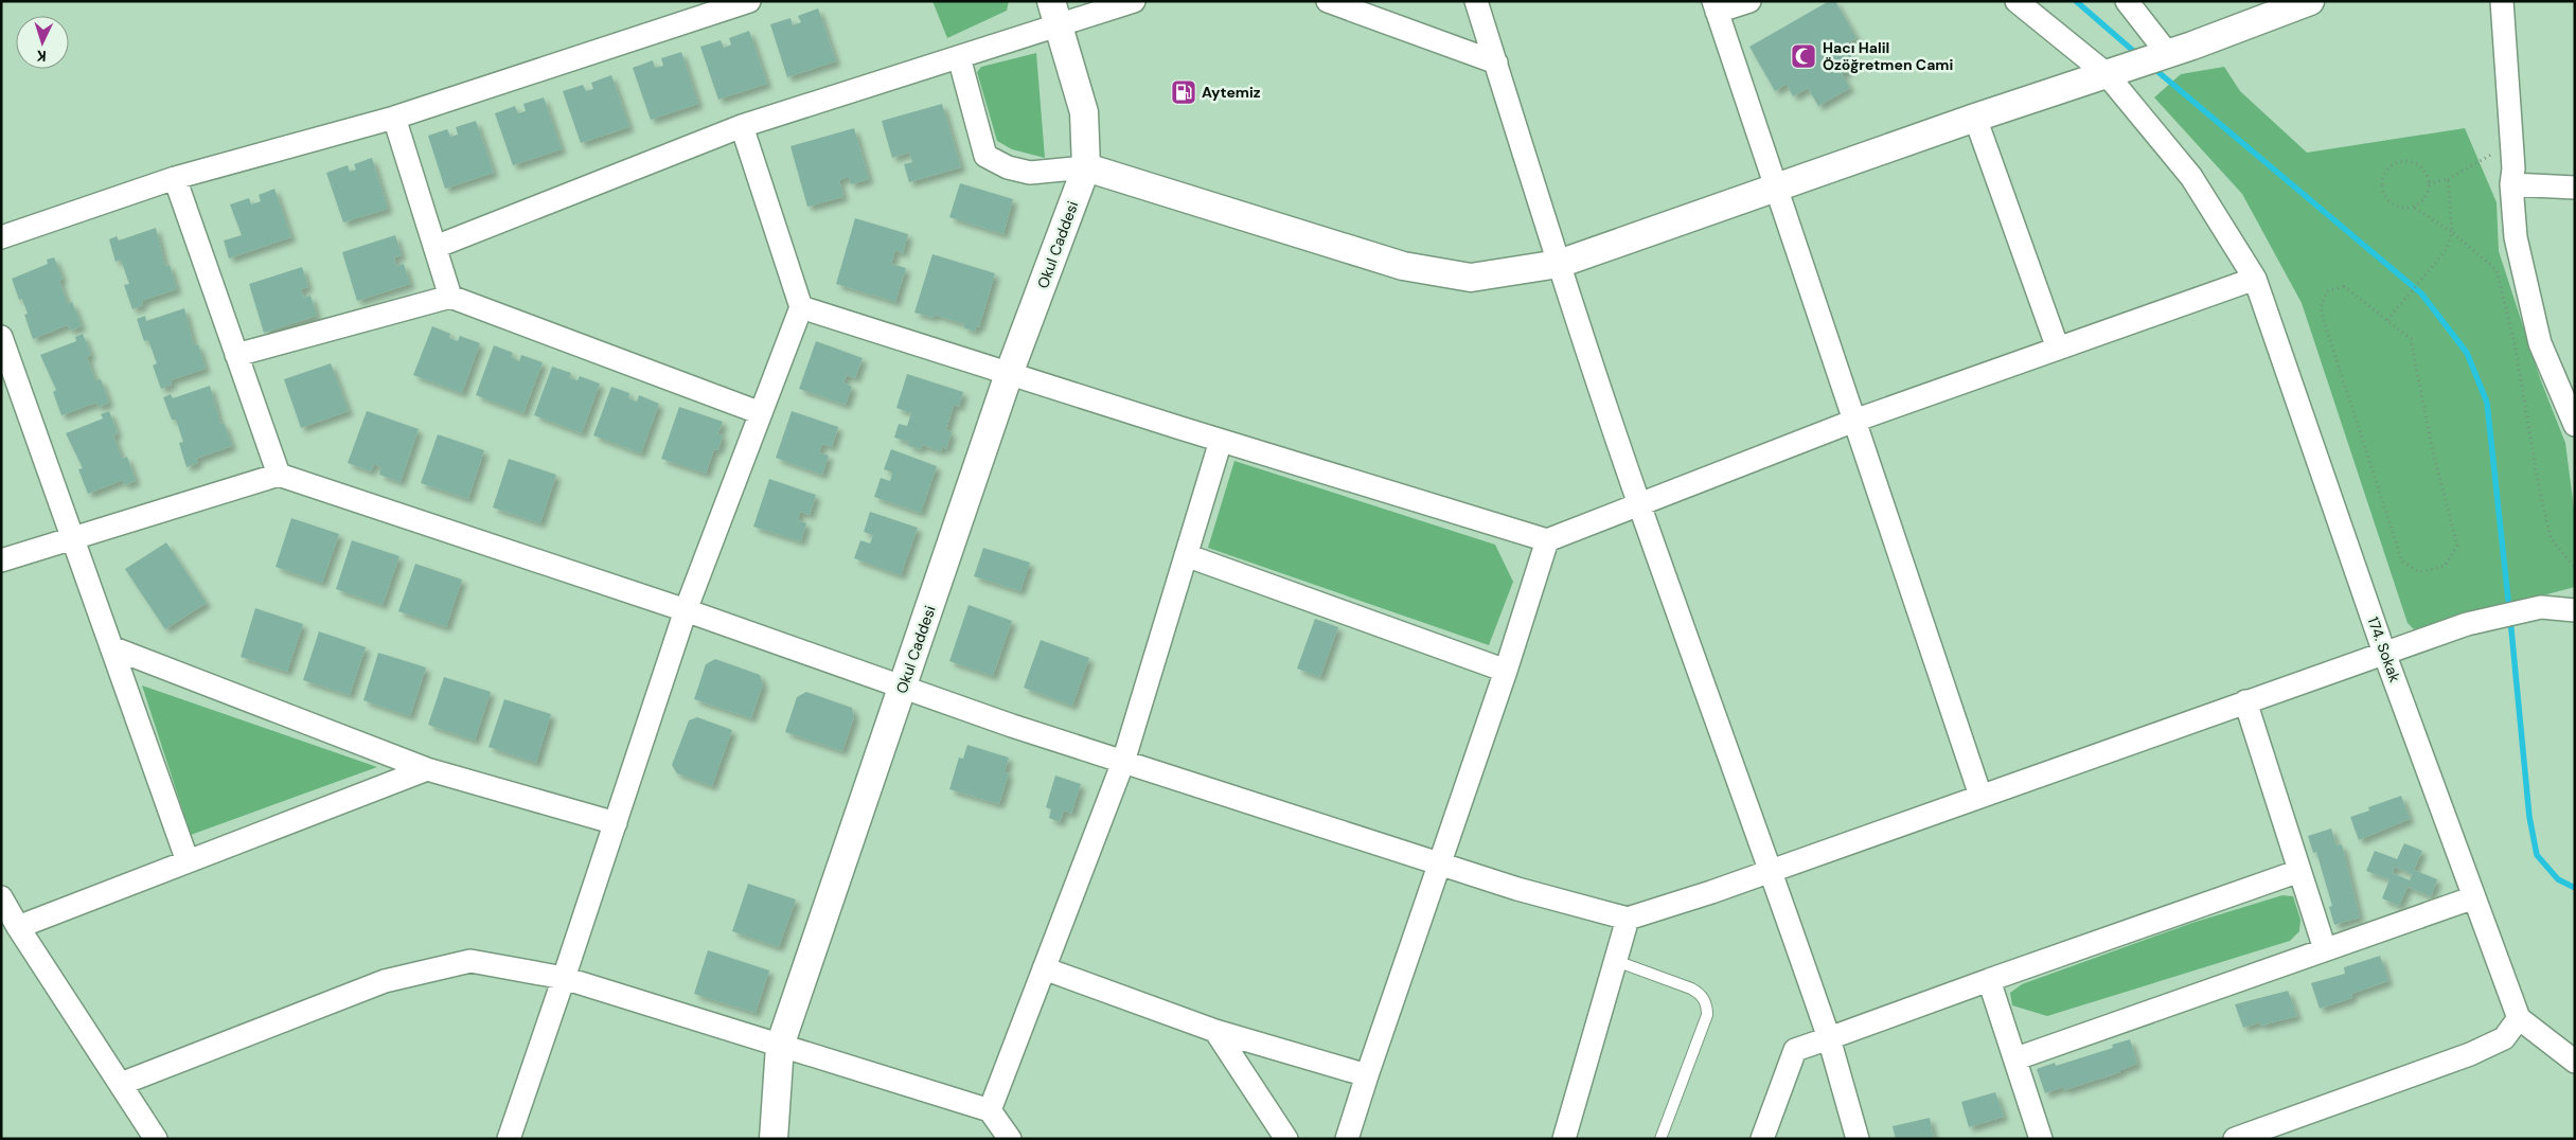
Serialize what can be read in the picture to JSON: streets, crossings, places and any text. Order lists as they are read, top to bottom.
{
  "streets": {
    "street": ["Okul Caddesi", "174. Sokak"]
  },
  "places": {
    "mosque": ["Hacı Halil Özöğretmen Cami"],
    "fuel station": ["Aytemiz"]
  },
  "north": "bottom"
}
